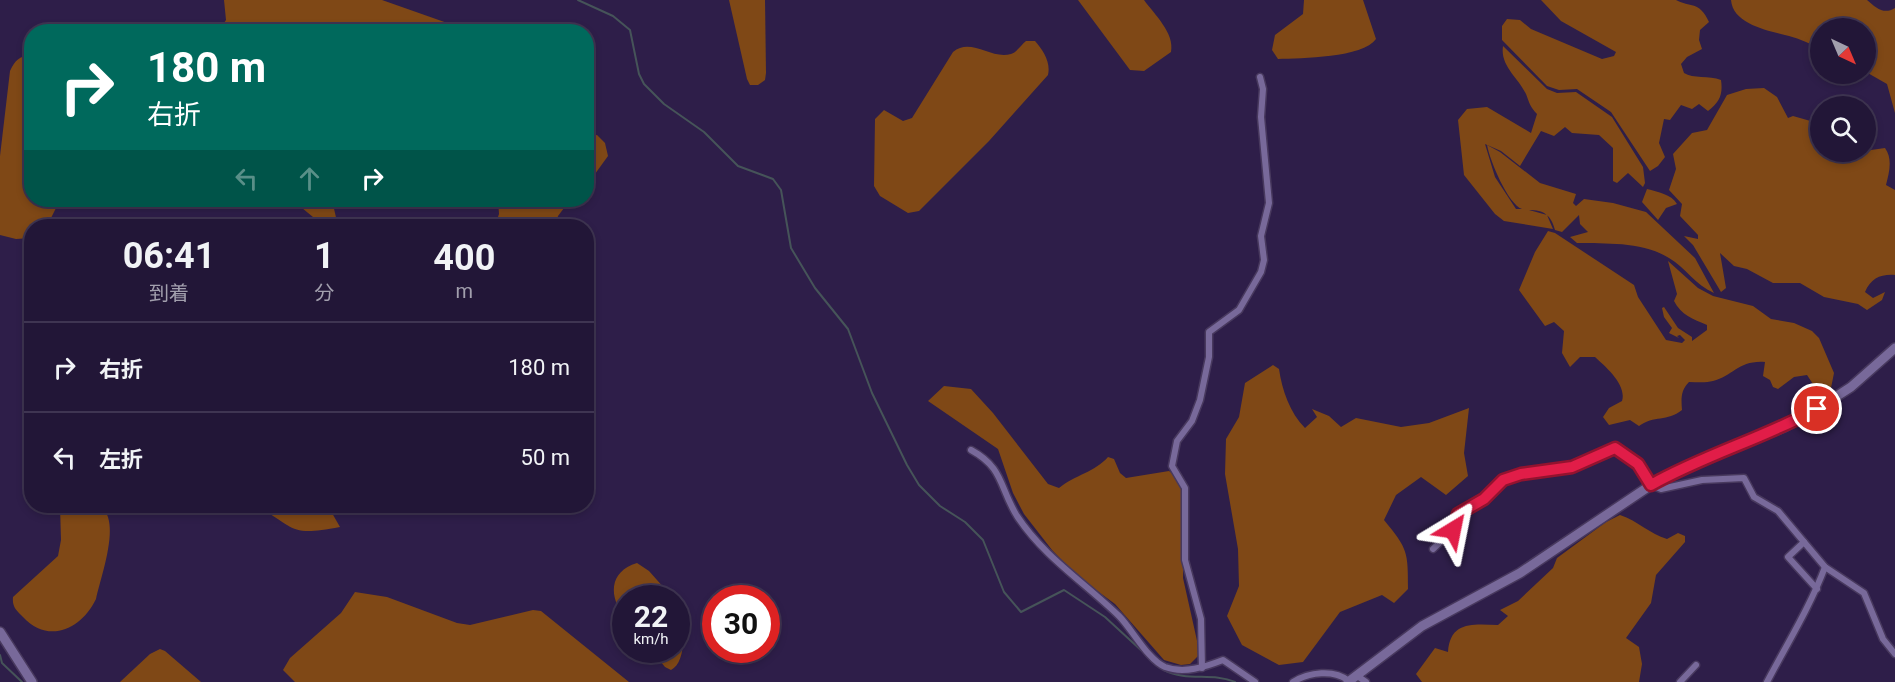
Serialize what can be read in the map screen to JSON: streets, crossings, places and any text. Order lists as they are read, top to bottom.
{
  "north": "bottom right",
  "page": {
    "turn": ["180 m", "右折"],
    "eta": [
      "06:41",
      "到着",
      "1",
      "分",
      "400",
      "m"
    ],
    "list": [
      {
        "name": "右折",
        "value": "180 m"
      },
      {
        "name": "左折",
        "value": "50 m"
      }
    ],
    "speed": "22 km/h",
    "limit": "30"
  }
}
